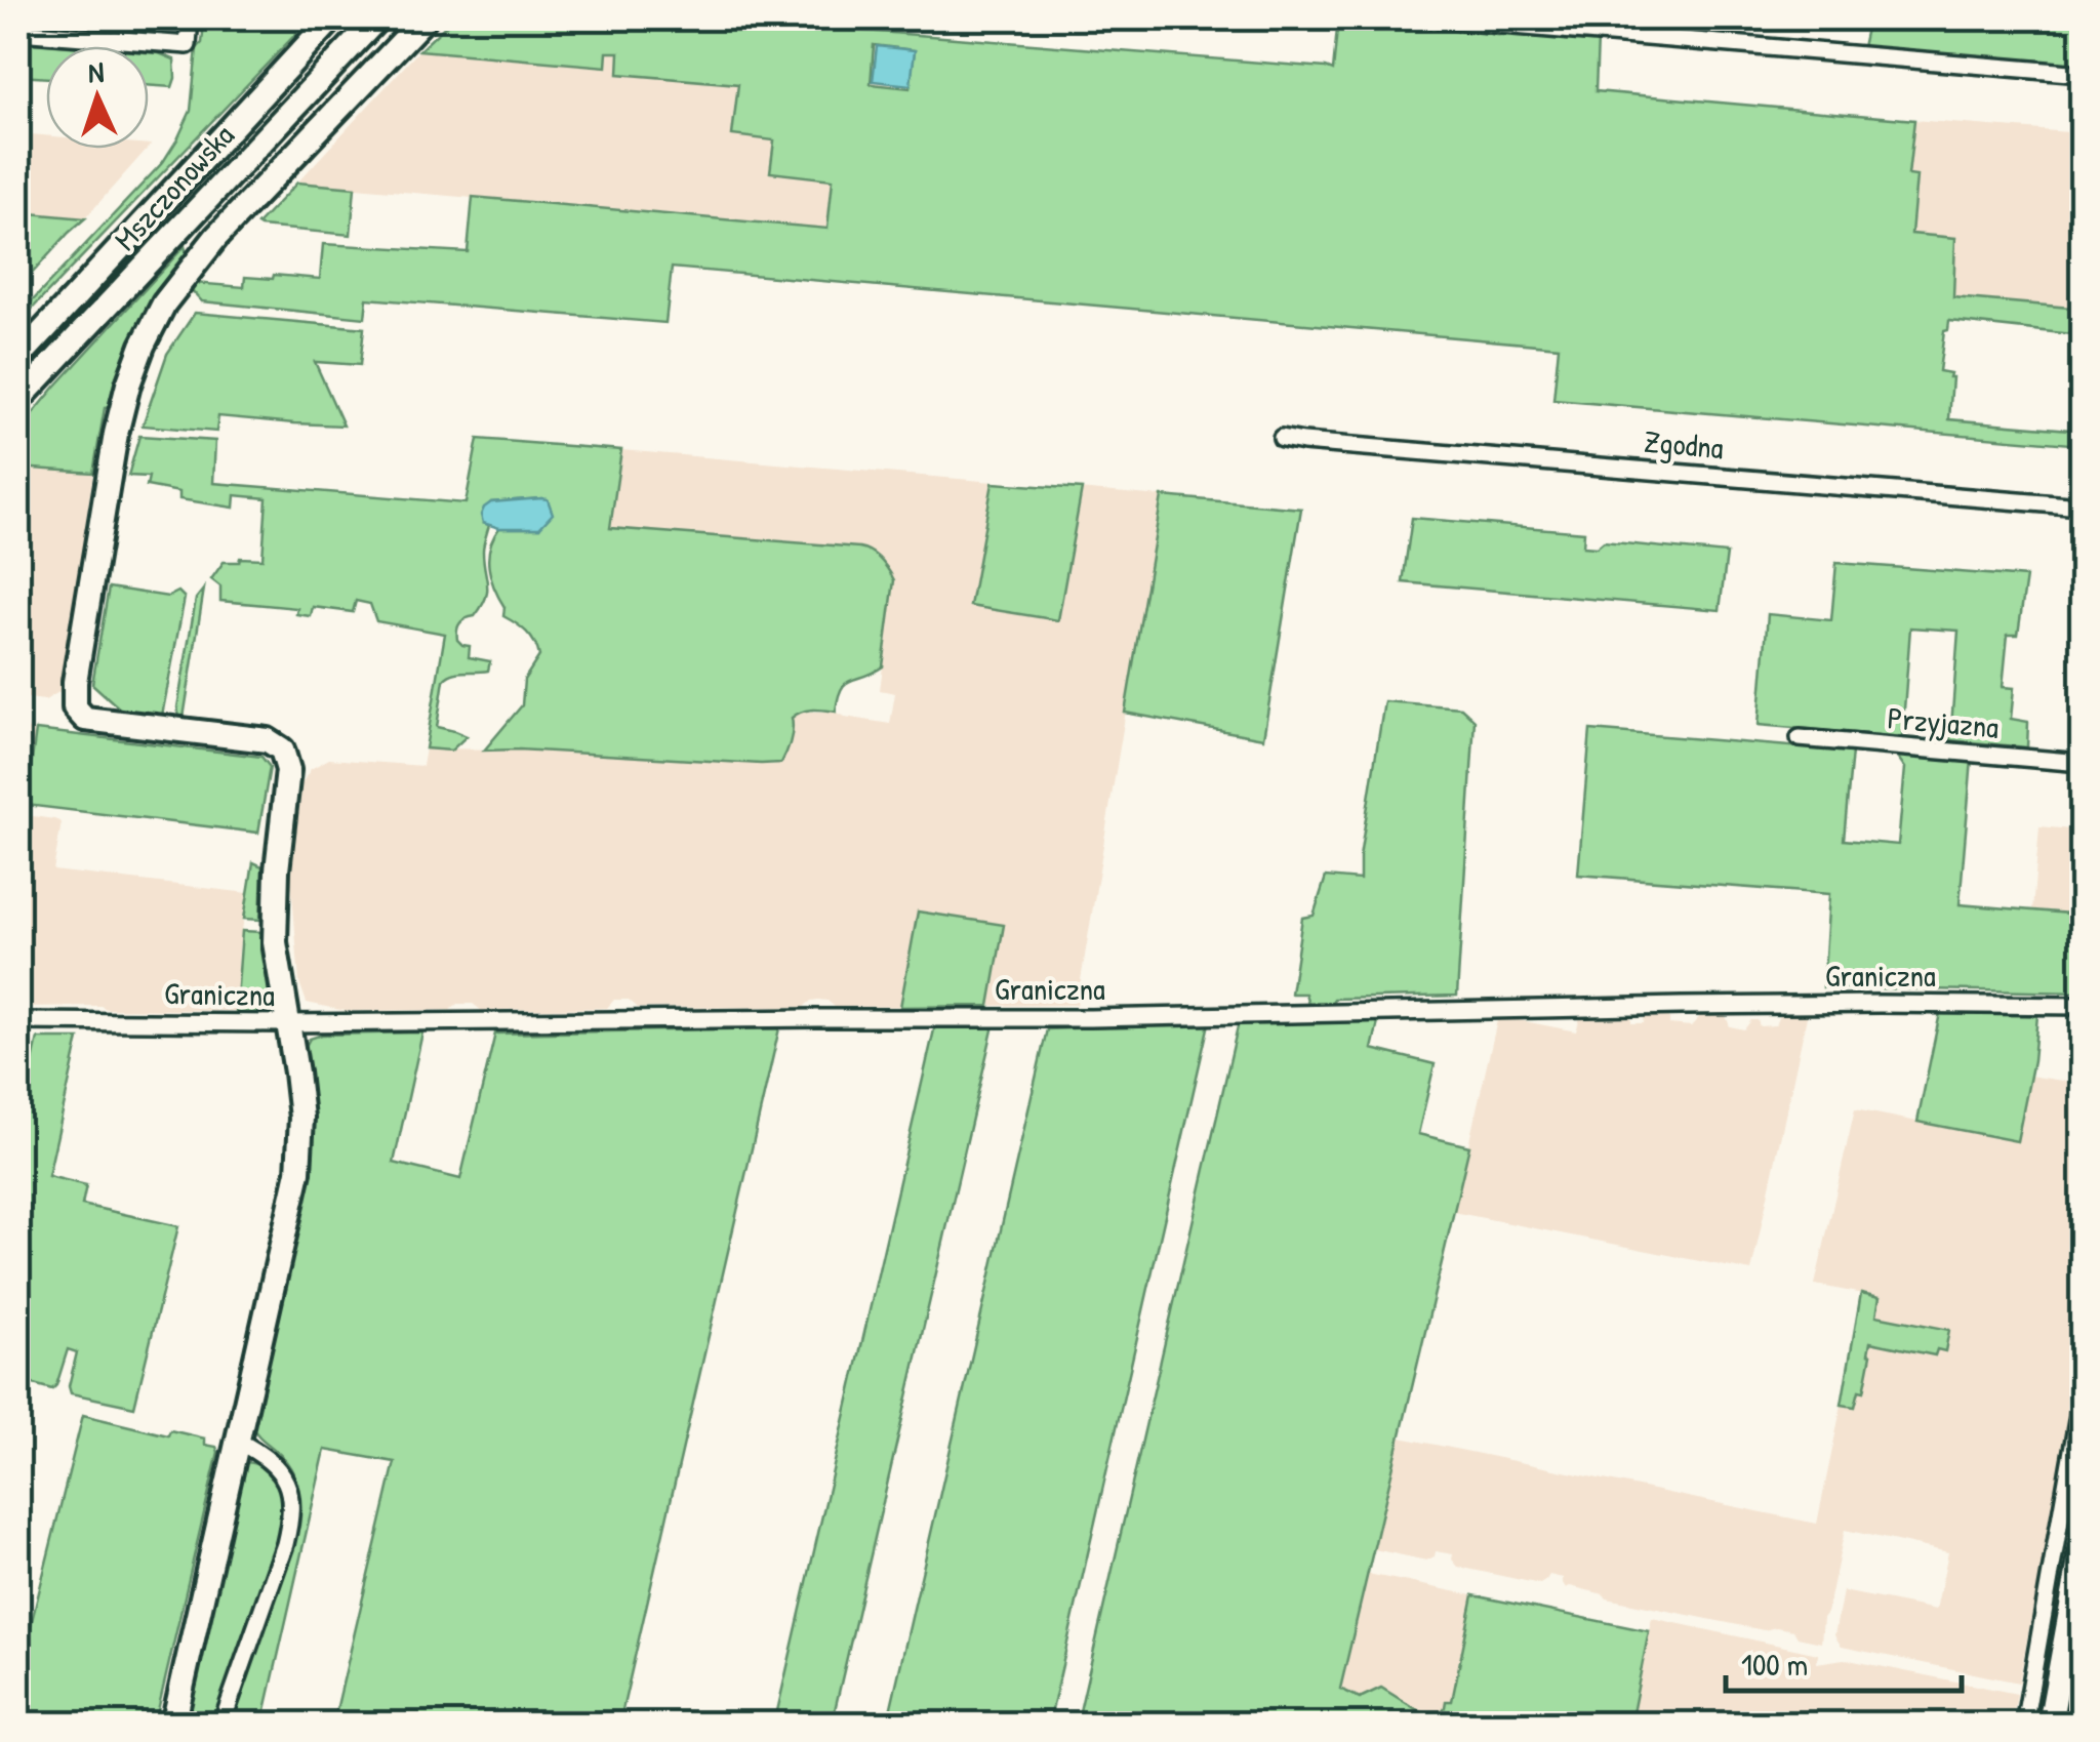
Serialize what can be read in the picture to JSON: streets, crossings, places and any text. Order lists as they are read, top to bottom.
{
  "streets": {
    "street": [
      "Mszczonowska",
      "Zgodna",
      "Przyjazna",
      "Graniczna"
    ]
  },
  "scale_bar": "100 m",
  "north": "top"
}
